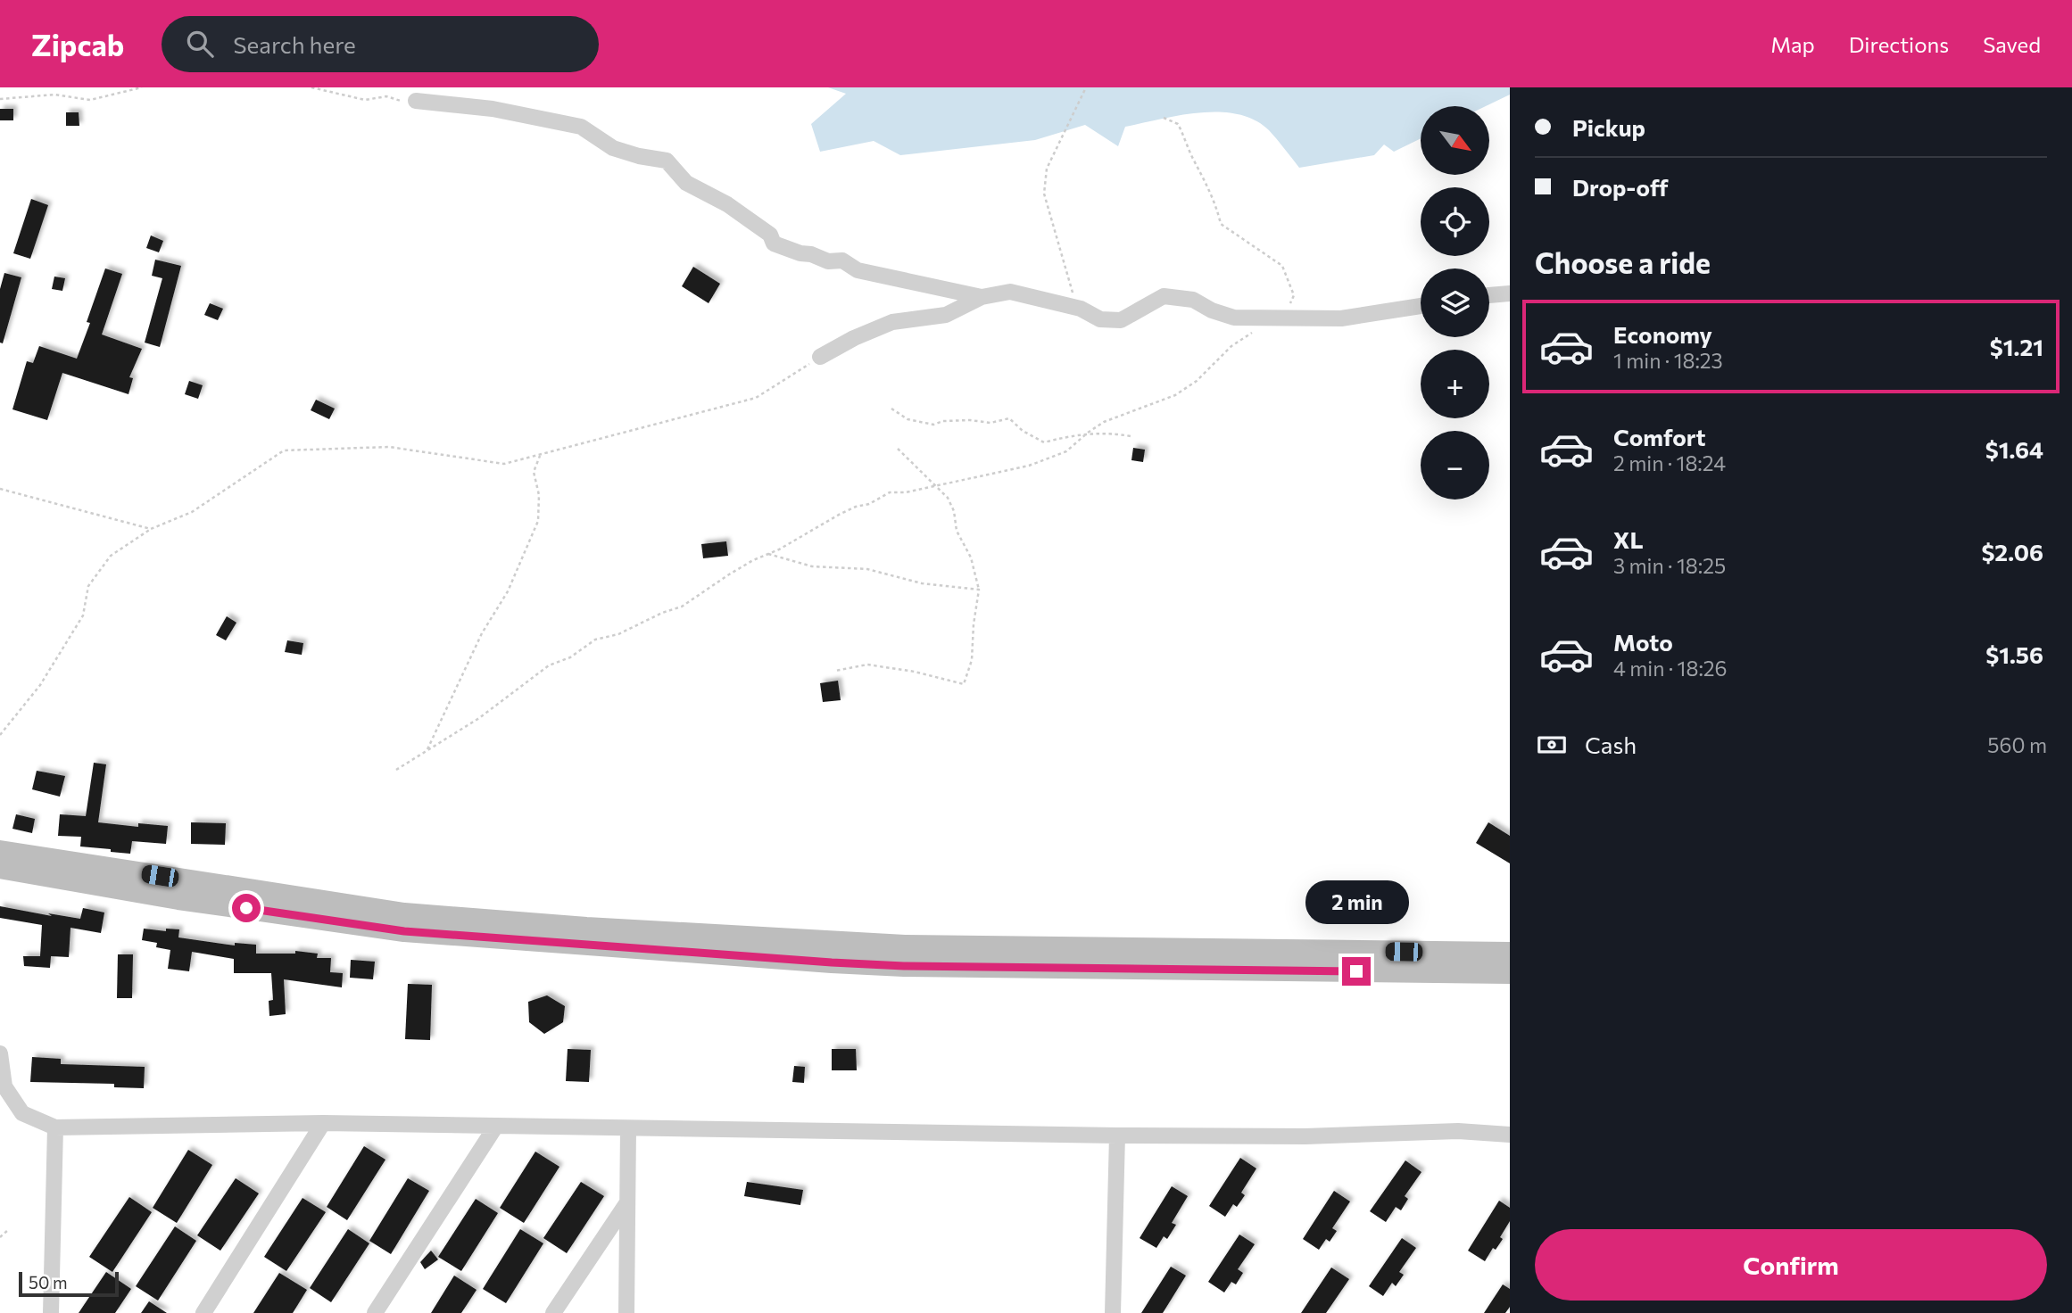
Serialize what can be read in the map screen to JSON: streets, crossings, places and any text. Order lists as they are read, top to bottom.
{
  "scale_bar": "50 m",
  "north": "bottom right",
  "page": {
    "header": "Zipcab",
    "search": "Search here",
    "nav": ["Map", "Directions", "Saved"],
    "banner": ["Pickup", "Drop-off"],
    "map_buttons": ["+", "−"],
    "heading": "Choose a ride",
    "list": [
      {
        "name": "Economy",
        "note": "1 min · 18:23",
        "value": "$1.21"
      },
      {
        "name": "Comfort",
        "note": "2 min · 18:24",
        "value": "$1.64"
      },
      {
        "name": "XL",
        "note": "3 min · 18:25",
        "value": "$2.06"
      },
      {
        "name": "Moto",
        "note": "4 min · 18:26",
        "value": "$1.56"
      }
    ],
    "pay": ["Cash", "560 m"],
    "bubble": "2 min",
    "buttons": "Confirm",
    "scale": "50 m"
  }
}
